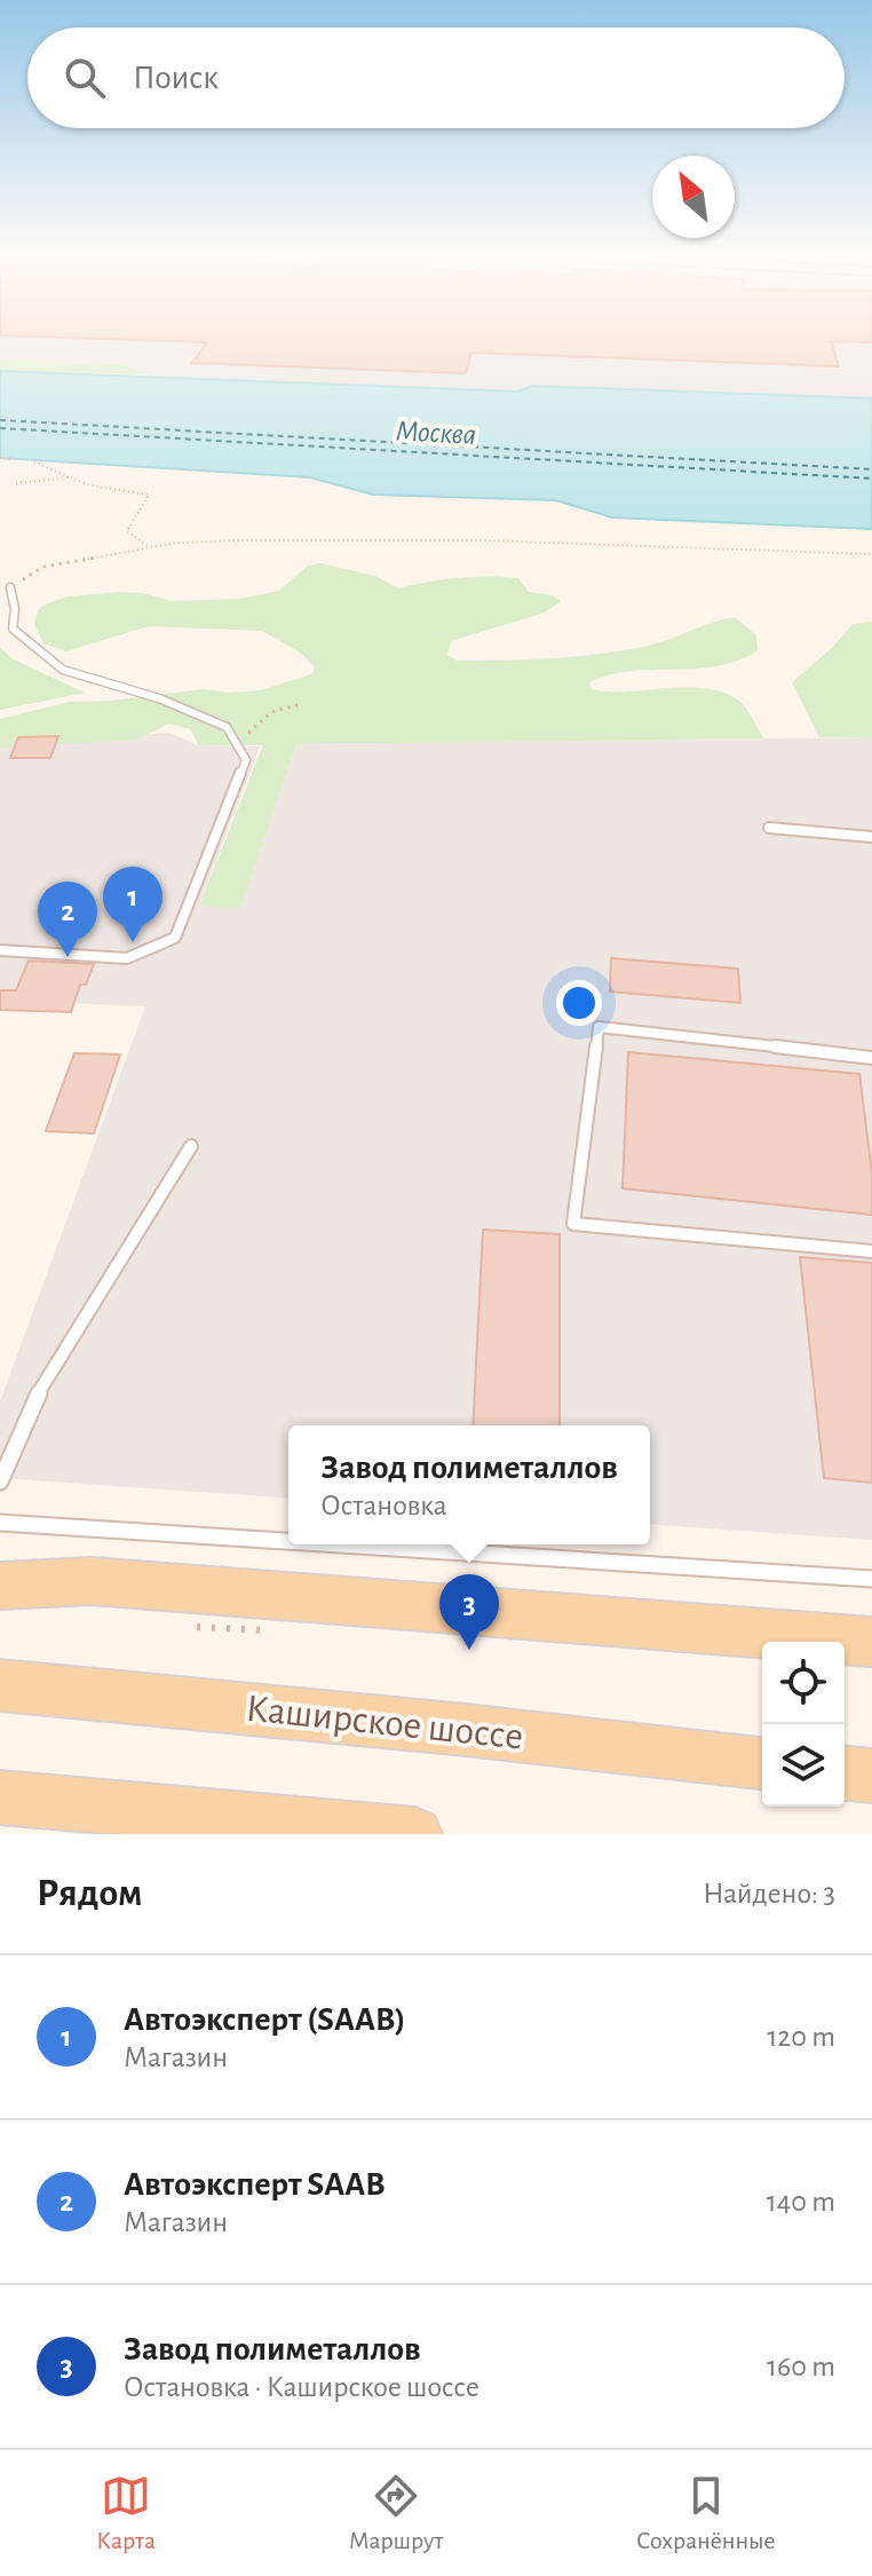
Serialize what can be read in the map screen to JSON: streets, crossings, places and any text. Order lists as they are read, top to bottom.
{
  "streets": {
    "main road": ["Каширское шоссе"]
  },
  "water": ["Москва"],
  "north": "top left",
  "page": {
    "search": "Поиск",
    "pins": ["1", "2", "3"],
    "popup": ["Завод полиметаллов", "Остановка"],
    "heading": ["Рядом", "Найдено: 3"],
    "list": [
      {
        "mark": "1",
        "name": "Автоэксперт (SAAB)",
        "note": "Магазин",
        "value": "120 m"
      },
      {
        "mark": "2",
        "name": "Автоэксперт SAAB",
        "note": "Магазин",
        "value": "140 m"
      },
      {
        "mark": "3",
        "name": "Завод полиметаллов",
        "note": "Остановка · Каширское шоссе",
        "value": "160 m"
      }
    ],
    "nav": ["Карта", "Маршрут", "Сохранённые"]
  }
}
